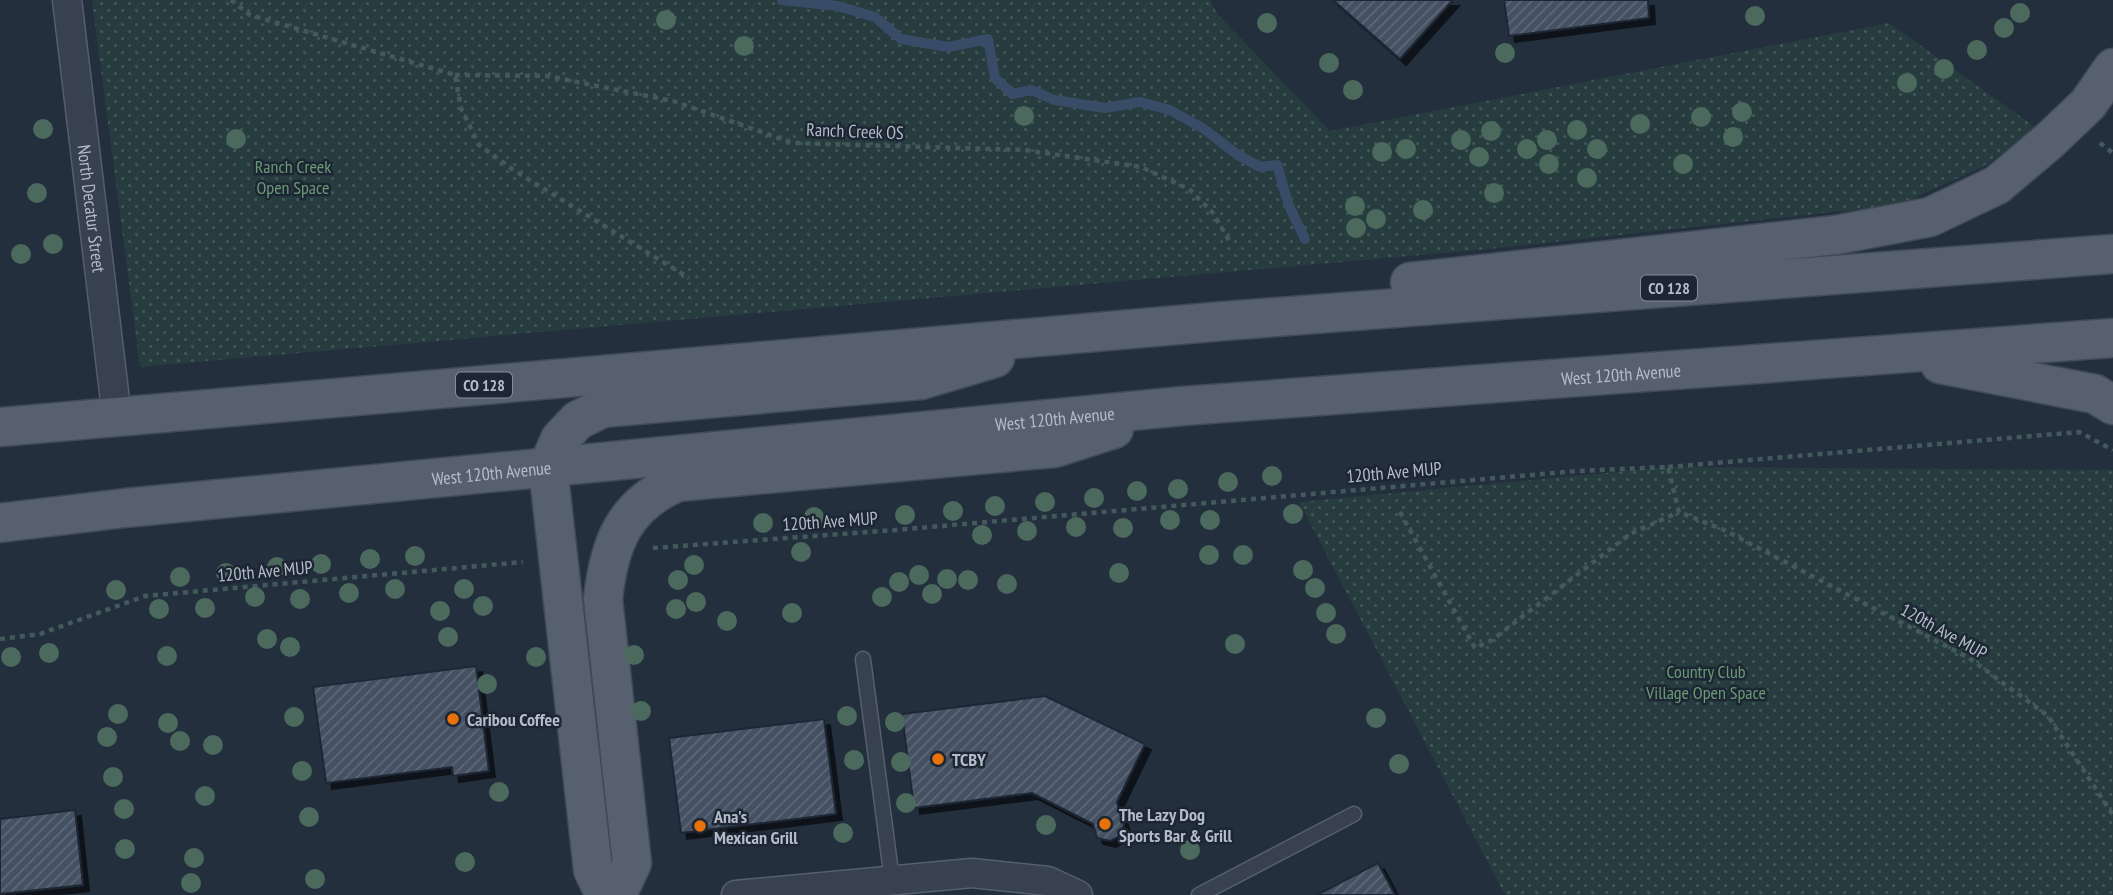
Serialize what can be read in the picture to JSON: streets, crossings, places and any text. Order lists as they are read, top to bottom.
{
  "streets": {
    "main road": ["CO 128", "West 120th Avenue"],
    "street": ["North Decatur Street"],
    "path": ["Ranch Creek OS", "120th Ave MUP"]
  },
  "crossings": [
    ["North Decatur Street", "CO 128"]
  ],
  "parks": ["Ranch Creek Open Space", "Country Club Village Open Space"],
  "places": [
    "Caribou Coffee",
    "TCBY",
    "The Lazy Dog Sports Bar & Grill",
    "Ana's Mexican Grill"
  ]
}
